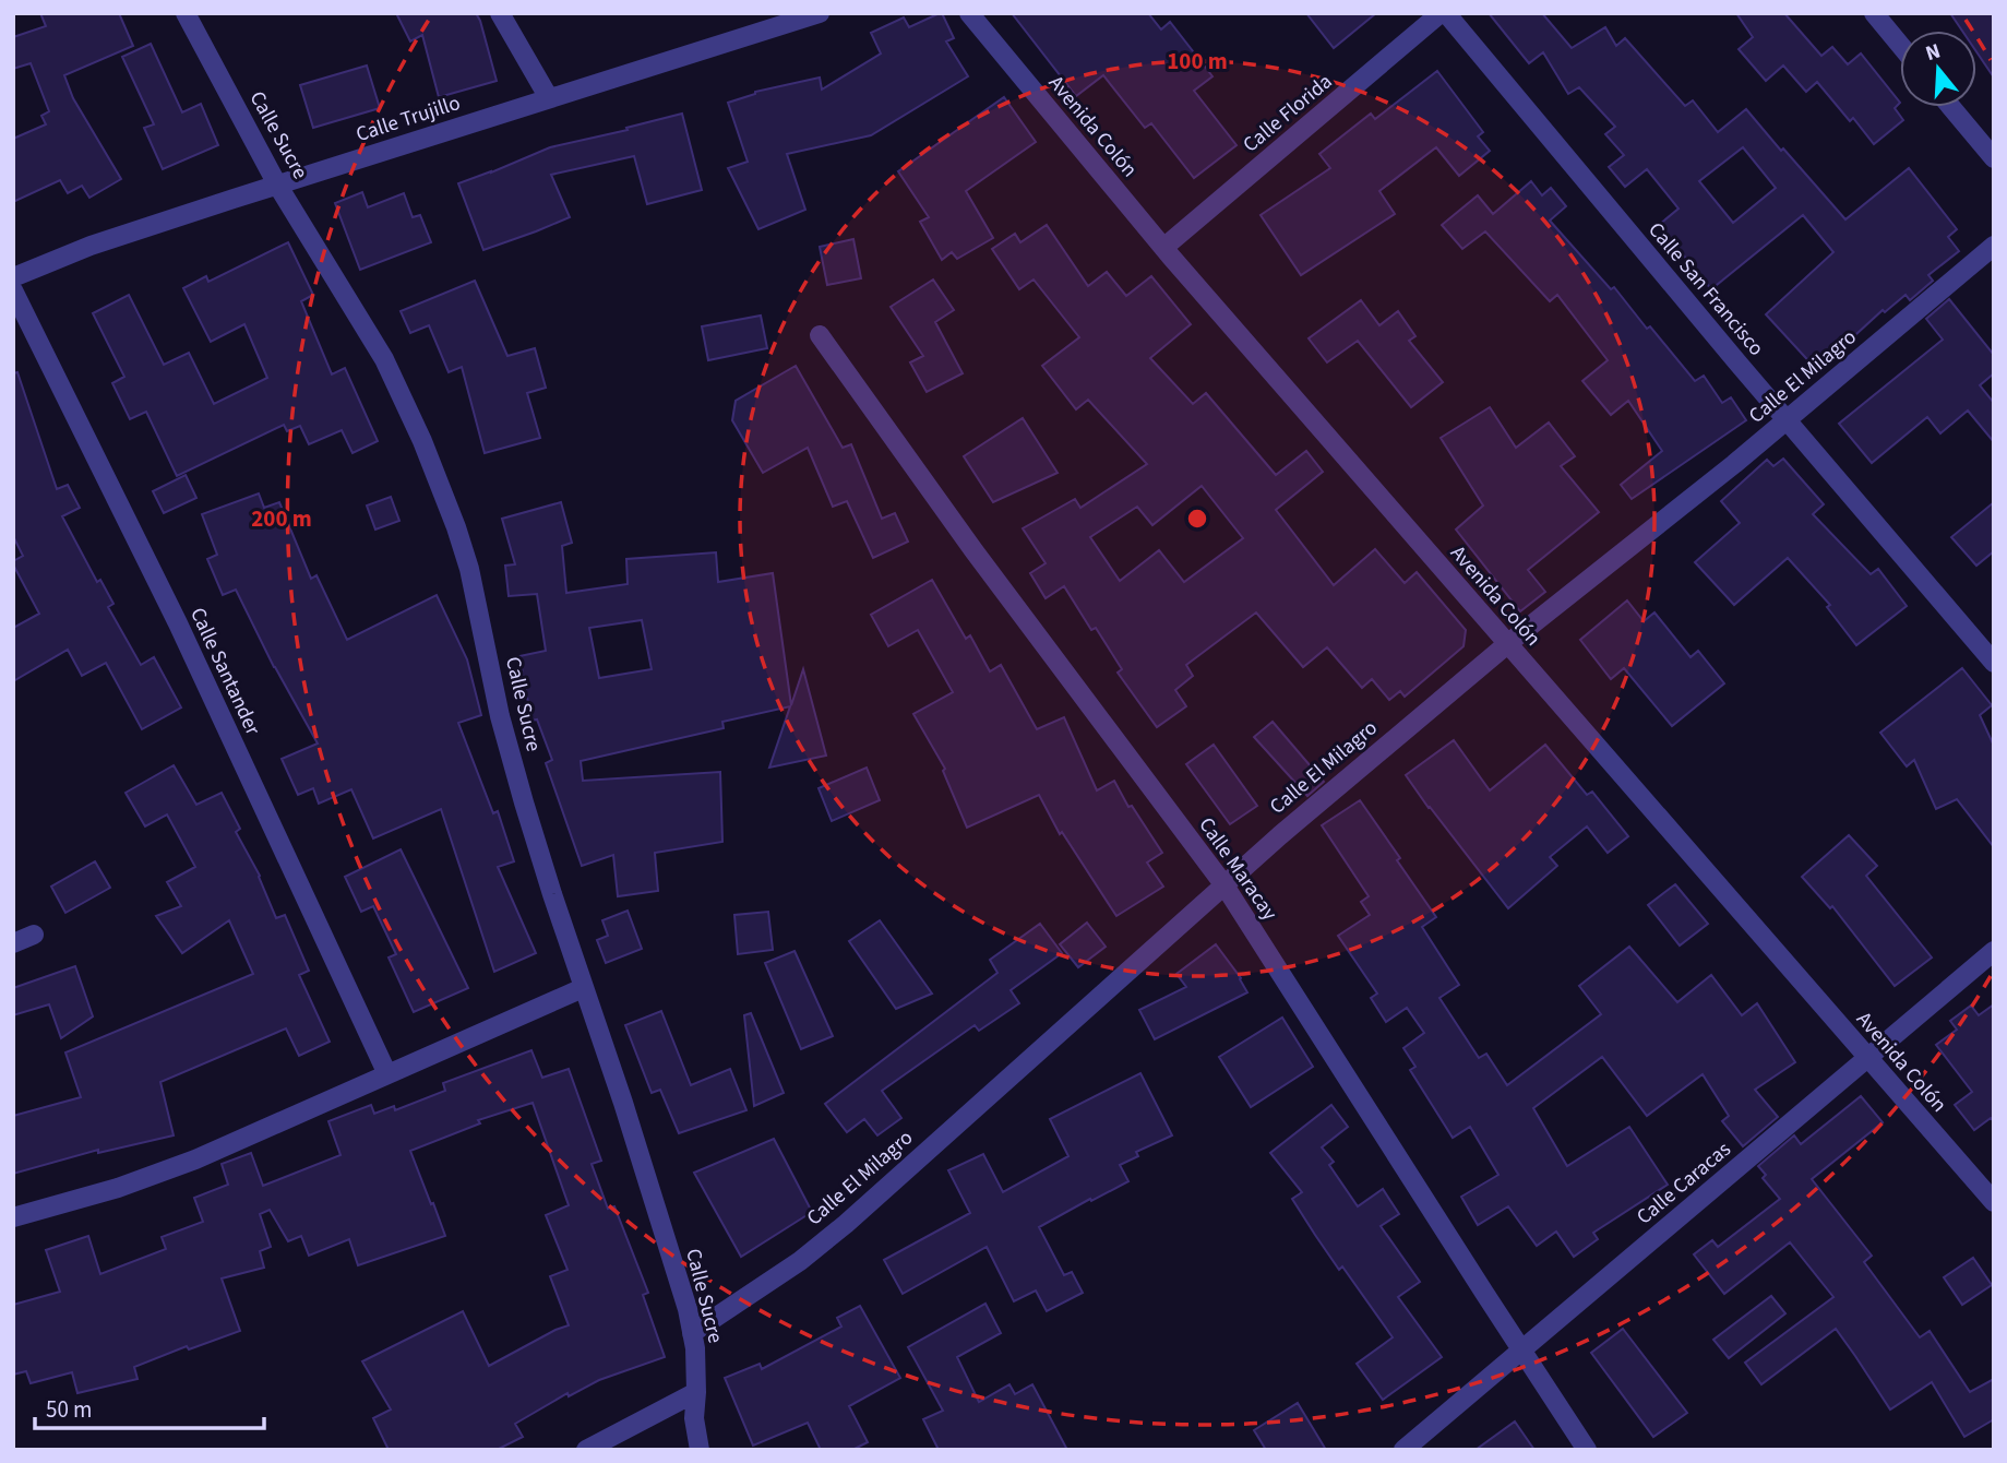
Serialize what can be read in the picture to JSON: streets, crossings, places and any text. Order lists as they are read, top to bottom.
{
  "streets": {
    "street": [
      "Calle Florida",
      "Calle Trujillo",
      "Avenida Colón",
      "Calle Sucre",
      "Calle San Francisco",
      "Calle El Milagro",
      "Calle Santander",
      "Calle Maracay",
      "Calle Caracas"
    ]
  },
  "crossings": [
    ["Calle Florida", "Avenida Colón"],
    ["Calle Florida", "Calle San Francisco"],
    ["Calle Trujillo", "Calle Sucre"],
    ["Avenida Colón", "Calle El Milagro"],
    ["Avenida Colón", "Calle Caracas"],
    ["Calle Sucre", "Calle El Milagro"],
    ["Calle San Francisco", "Calle El Milagro"],
    ["Calle El Milagro", "Calle Maracay"],
    ["Calle Maracay", "Calle Caracas"]
  ],
  "scale_bar": "50 m",
  "north": "top",
  "rings": ["100 m", "200 m"]
}
